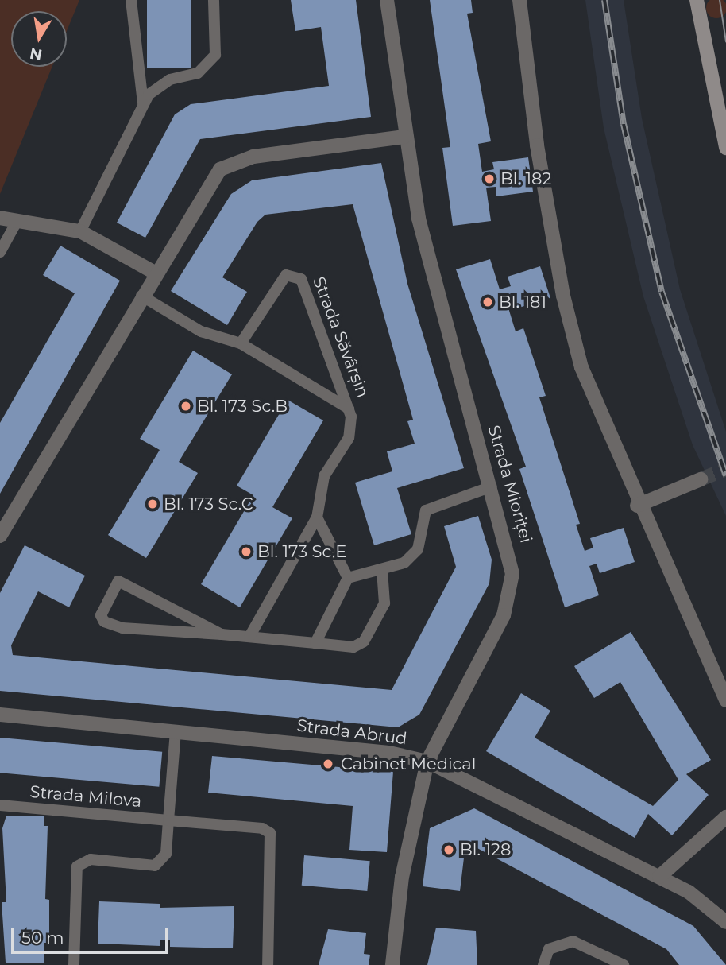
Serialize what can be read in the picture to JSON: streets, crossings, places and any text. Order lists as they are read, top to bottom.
{
  "streets": {
    "street": ["Strada Mioriței", "Strada Abrud"],
    "lane": ["Strada Săvârșin", "Strada Milova"]
  },
  "crossings": [
    ["Strada Mioriței", "Strada Abrud"]
  ],
  "places": [
    "Bl. 182",
    "Bl. 181",
    "Bl. 173 Sc.B",
    "Bl. 173 Sc.C",
    "Bl. 173 Sc.E",
    "Cabinet Medical",
    "Bl. 128"
  ],
  "scale_bar": "50 m",
  "north": "bottom"
}
